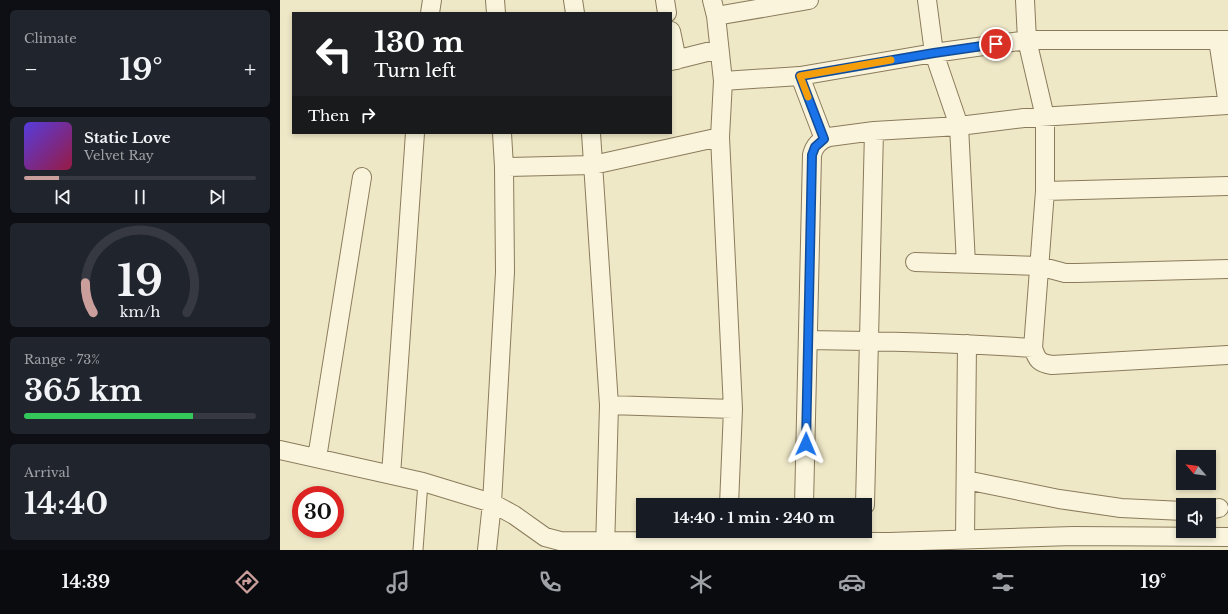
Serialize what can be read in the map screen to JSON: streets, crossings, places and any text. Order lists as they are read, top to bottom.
{
  "north": "top left",
  "page": {
    "tile": [
      "Climate",
      ["Range · 73%", "365 km"],
      ["Arrival", "14:40"]
    ],
    "turn": ["130 m", "Turn left"],
    "heat": ["−", "19°", "+"],
    "then": "Then",
    "song": ["Static Love", "Velvet Ray"],
    "limit": "30",
    "trip": "14:40 · 1 min · 240 m",
    "tabs": ["14:39", "19°"],
    "gauge": ["19", "km/h"]
  }
}
